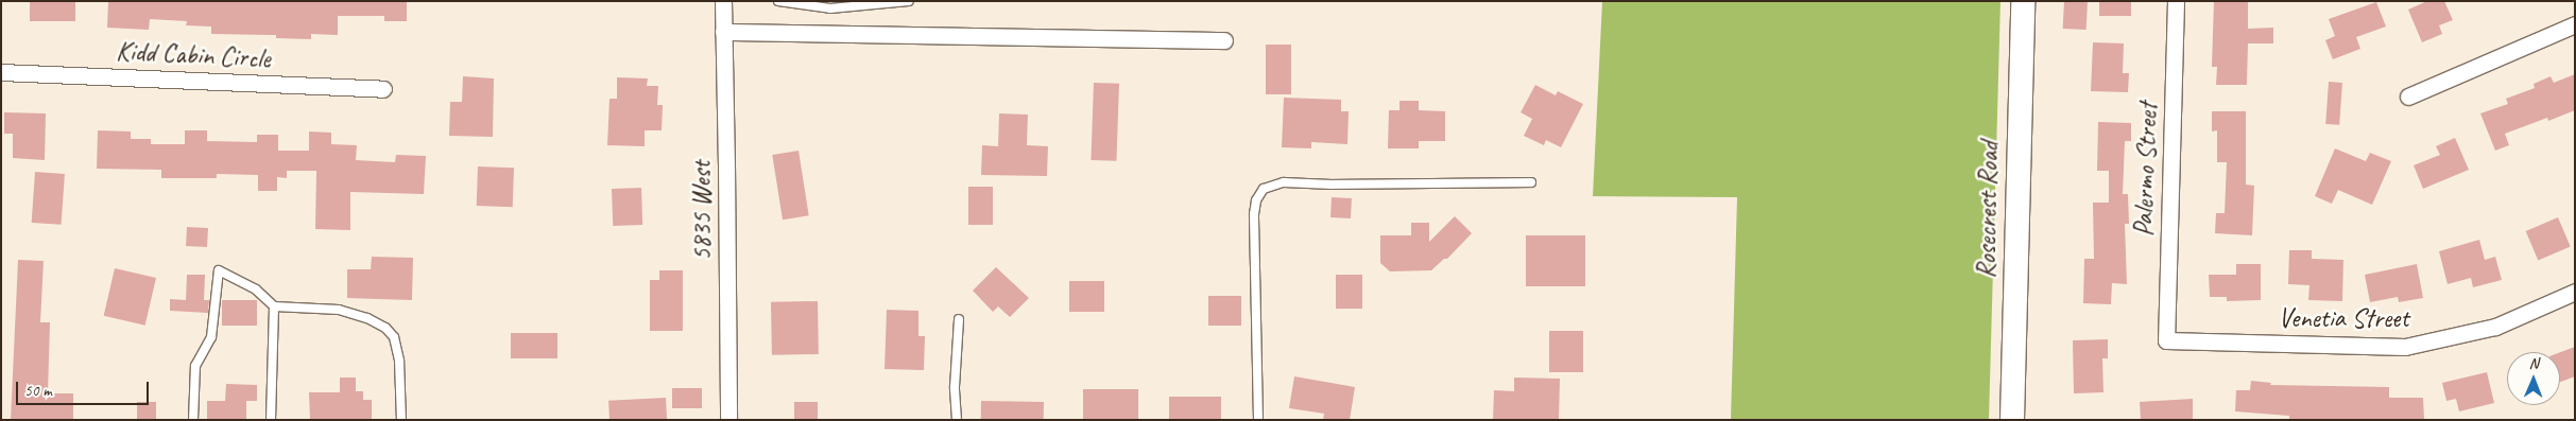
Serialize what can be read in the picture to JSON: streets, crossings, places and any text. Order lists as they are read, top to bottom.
{
  "streets": {
    "main road": ["Rosecrest Road"],
    "street": [
      "Kidd Cabin Circle",
      "Palermo Street",
      "5835 West",
      "Venetia Street"
    ]
  },
  "crossings": [
    ["Palermo Street", "Venetia Street"]
  ],
  "scale_bar": "50 m",
  "north": "top"
}
